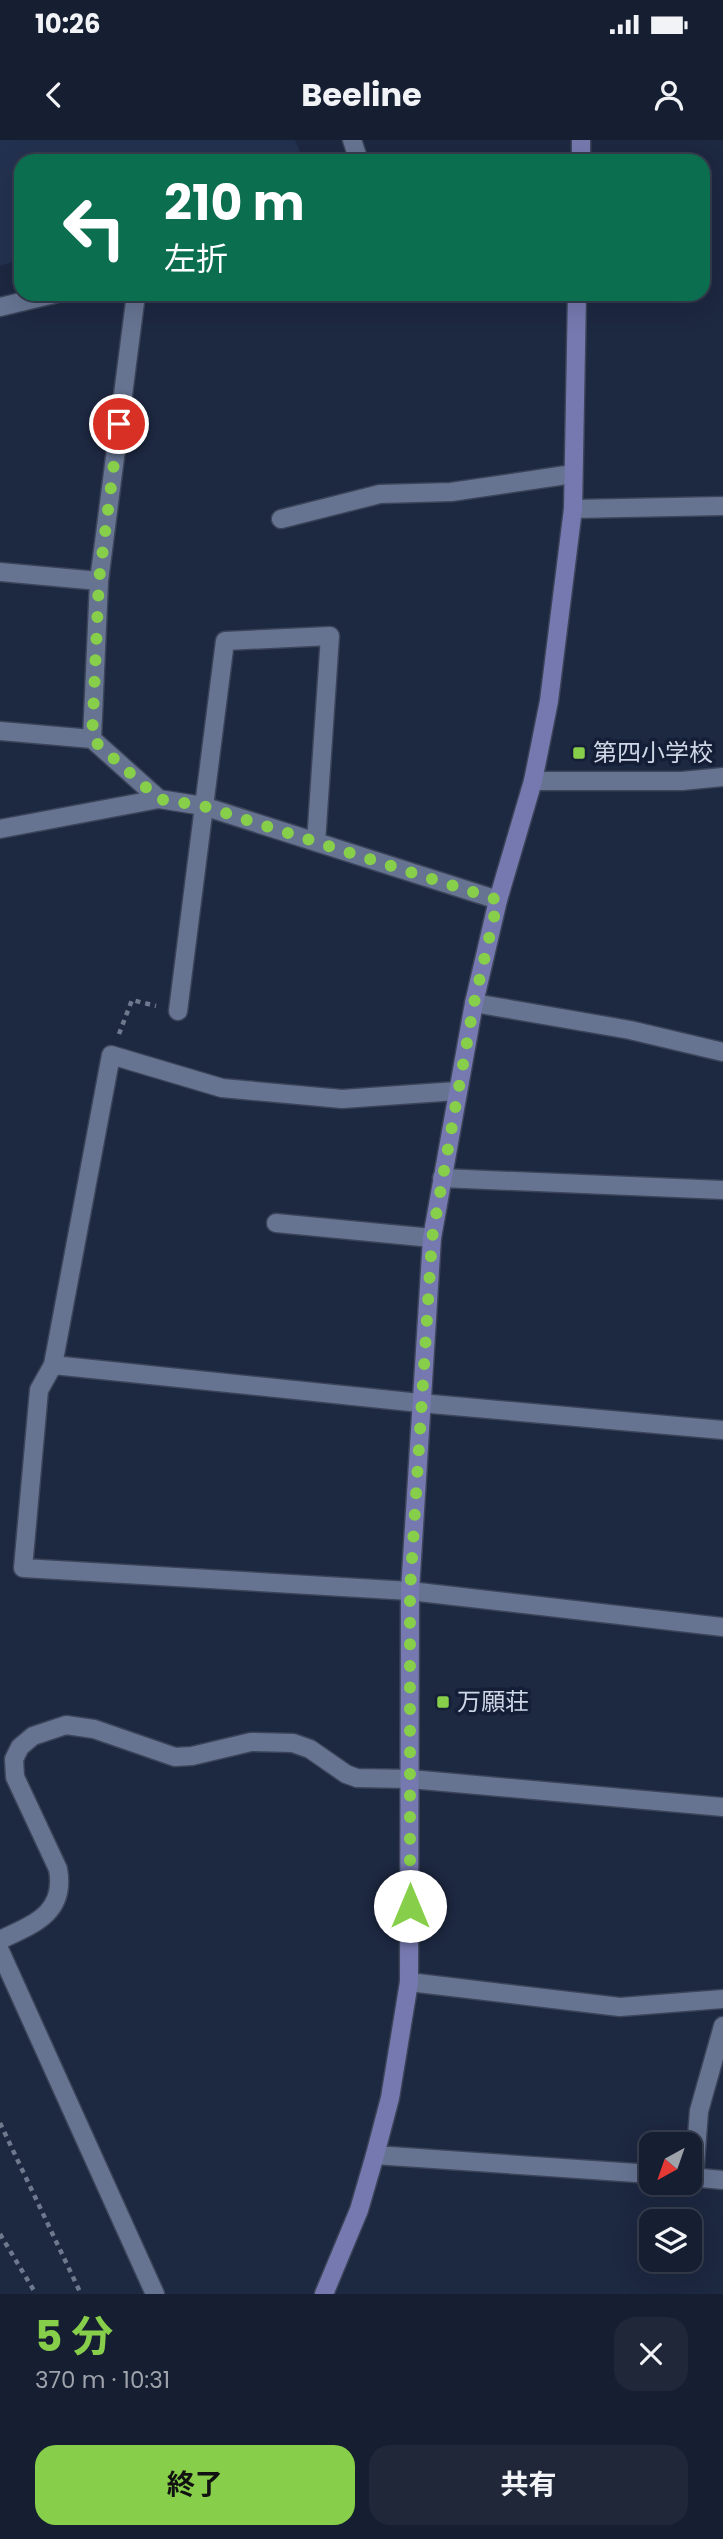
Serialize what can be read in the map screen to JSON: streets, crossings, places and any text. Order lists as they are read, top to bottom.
{
  "places": {
    "transit": ["第四小学校", "万願荘"]
  },
  "north": "bottom left",
  "page": {
    "status": "10:26",
    "header": "Beeline",
    "turn": ["210 m", "左折"],
    "heading": ["5 分", "370 m · 10:31"],
    "buttons": ["終了", "共有"]
  }
}
